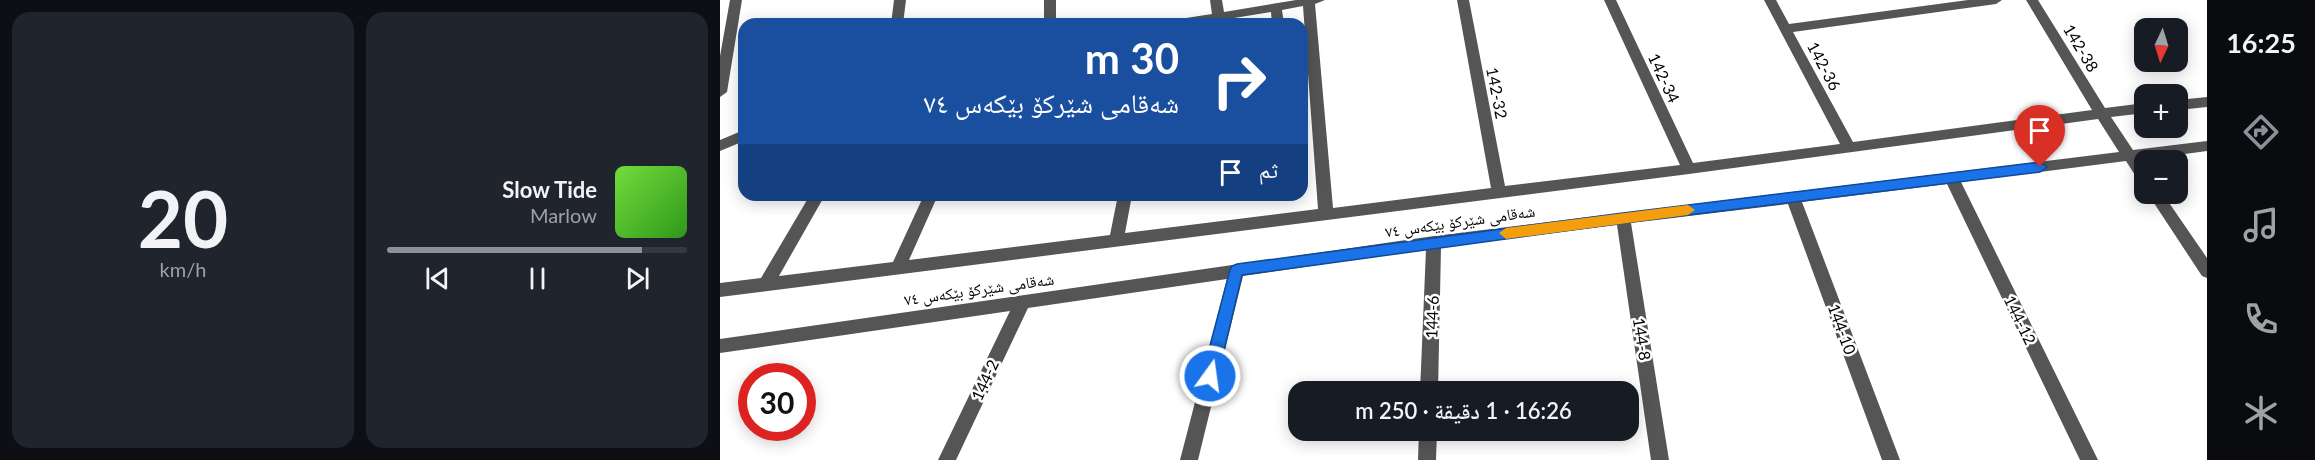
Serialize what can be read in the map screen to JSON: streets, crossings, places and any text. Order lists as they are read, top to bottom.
{
  "streets": {
    "street": [
      "142-38",
      "142-36",
      "142-34",
      "142-32",
      "شەقامی شێرکۆ بێکەس ٧٤",
      "144-6",
      "144-12",
      "144-10",
      "144-8",
      "144-2"
    ]
  },
  "crossings": [
    ["142-38", "شەقامی شێرکۆ بێکەس ٧٤"],
    ["142-36", "شەقامی شێرکۆ بێکەس ٧٤"],
    ["142-34", "شەقامی شێرکۆ بێکەس ٧٤"],
    ["142-32", "شەقامی شێرکۆ بێکەس ٧٤"],
    ["شەقامی شێرکۆ بێکەس ٧٤", "144-6"],
    ["شەقامی شێرکۆ بێکەس ٧٤", "144-12"],
    ["شەقامی شێرکۆ بێکەس ٧٤", "144-10"],
    ["شەقامی شێرکۆ بێکەس ٧٤", "144-8"],
    ["شەقامی شێرکۆ بێکەس ٧٤", "144-2"]
  ],
  "north": "bottom",
  "page": {
    "tabs": "16:25",
    "tile": ["20", "km/h"],
    "map_buttons": ["+", "−"],
    "turn": ["30 m", "شەقامی شێرکۆ بێکەس ٧٤"],
    "then": "ثم",
    "song": ["Slow Tide", "Marlow"],
    "limit": "30",
    "trip": "16:26 · 1 دقيقة · 250 m"
  }
}
